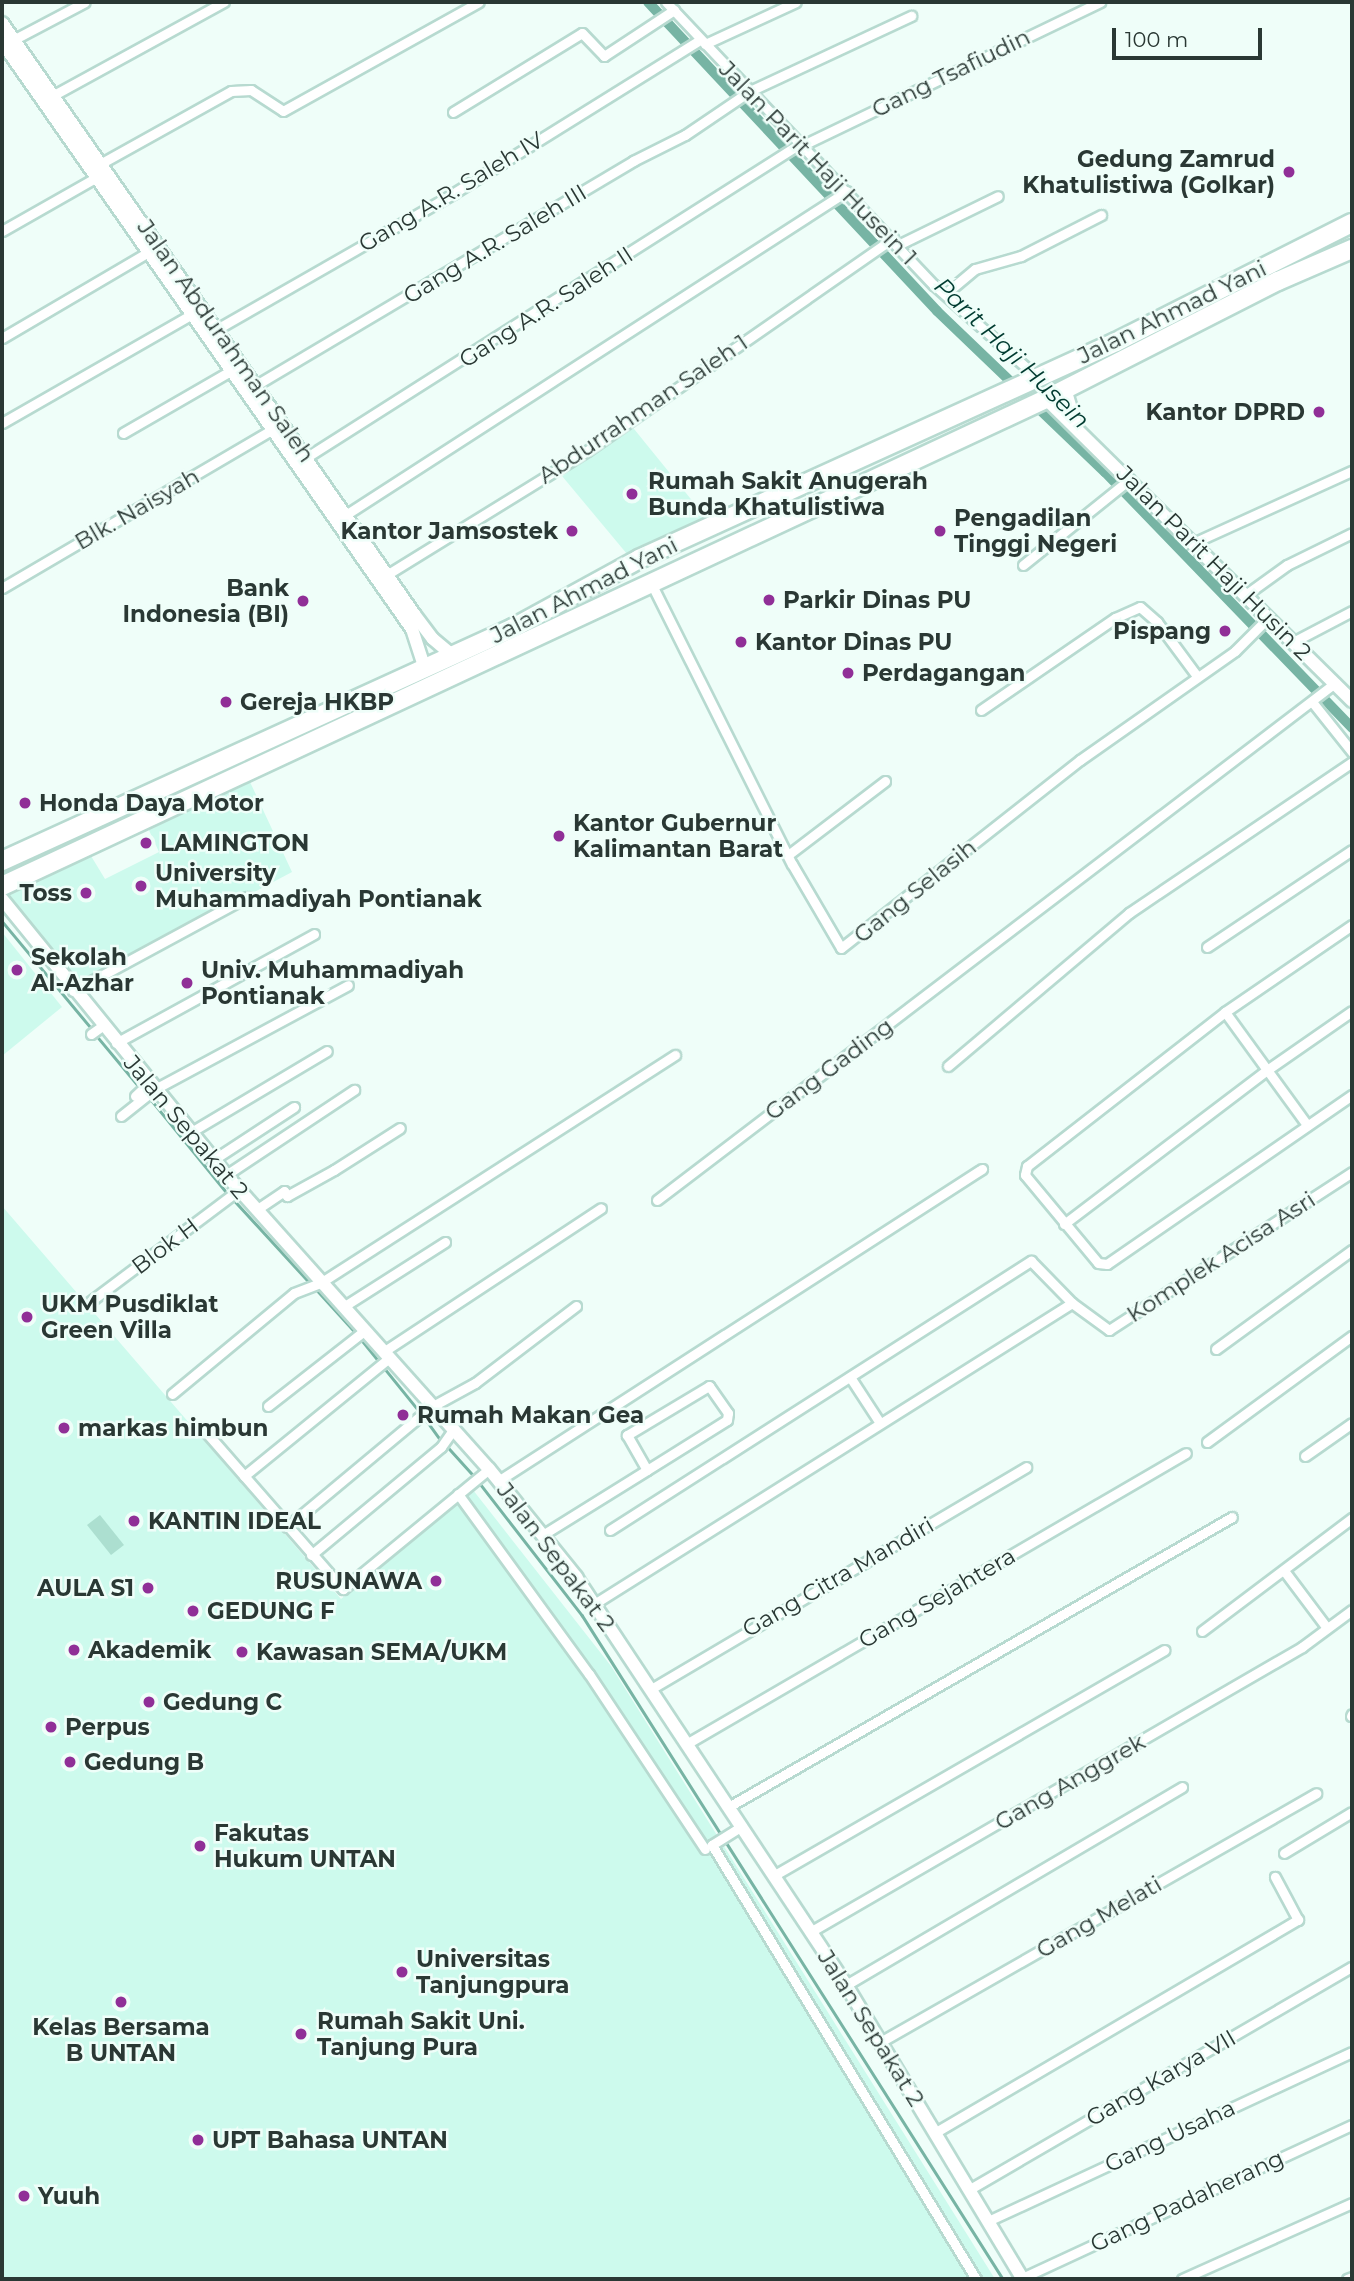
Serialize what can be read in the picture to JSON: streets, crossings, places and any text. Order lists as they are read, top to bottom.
{
  "streets": {
    "highway": ["Jalan Ahmad Yani"],
    "street": [
      "Gang Tsafiudin",
      "Jalan Parit Haji Husein 1",
      "Gang A.R. Saleh IV",
      "Gang A.R. Saleh III",
      "Gang A.R. Saleh II",
      "Jalan Abdurahman Saleh",
      "Abdurrahman Saleh 1",
      "Blk. Naisyah",
      "Jalan Parit Haji Husin 2",
      "Gang Selasih",
      "Gang Gading",
      "Jalan Sepakat 2",
      "Blok H",
      "Komplek Acisa Asri",
      "Gang Citra Mandiri",
      "Gang Sejahtera",
      "Gang Anggrek",
      "Gang Melati",
      "Gang Karya VII",
      "Gang Usaha",
      "Gang Padaherang"
    ]
  },
  "crossings": [
    ["Gang Tsafiudin", "Jalan Parit Haji Husein 1"],
    ["Gang Tsafiudin", "Gang A.R. Saleh II"],
    ["Jalan Parit Haji Husein 1", "Gang A.R. Saleh IV"],
    ["Jalan Parit Haji Husein 1", "Gang A.R. Saleh III"],
    ["Jalan Parit Haji Husein 1", "Jalan Ahmad Yani"],
    ["Jalan Parit Haji Husein 1", "Abdurrahman Saleh 1"],
    ["Gang A.R. Saleh IV", "Jalan Abdurahman Saleh"],
    ["Gang A.R. Saleh III", "Jalan Abdurahman Saleh"],
    ["Gang A.R. Saleh II", "Jalan Abdurahman Saleh"],
    ["Jalan Ahmad Yani", "Jalan Abdurahman Saleh"],
    ["Jalan Ahmad Yani", "Jalan Parit Haji Husin 2"],
    ["Jalan Ahmad Yani", "Gang Selasih"],
    ["Jalan Abdurahman Saleh", "Abdurrahman Saleh 1"],
    ["Jalan Abdurahman Saleh", "Blk. Naisyah"],
    ["Jalan Parit Haji Husin 2", "Gang Selasih"],
    ["Jalan Parit Haji Husin 2", "Gang Gading"],
    ["Jalan Sepakat 2", "Blok H"],
    ["Jalan Sepakat 2", "Gang Citra Mandiri"],
    ["Jalan Sepakat 2", "Gang Sejahtera"],
    ["Jalan Sepakat 2", "Gang Anggrek"],
    ["Jalan Sepakat 2", "Gang Melati"],
    ["Jalan Sepakat 2", "Gang Karya VII"],
    ["Jalan Sepakat 2", "Gang Usaha"],
    ["Jalan Sepakat 2", "Gang Padaherang"]
  ],
  "water": ["Parit Haji Husein"],
  "places": [
    "Gedung Zamrud Khatulistiwa (Golkar)",
    "Kantor DPRD",
    "Rumah Sakit Anugerah Bunda Khatulistiwa",
    "Kantor Jamsostek",
    "Pengadilan Tinggi Negeri",
    "Parkir Dinas PU",
    "Bank Indonesia (BI)",
    "Pispang",
    "Kantor Dinas PU",
    "Perdagangan",
    "Gereja HKBP",
    "Honda Daya Motor",
    "Kantor Gubernur Kalimantan Barat",
    "LAMINGTON",
    "University Muhammadiyah Pontianak",
    "Toss",
    "Sekolah Al-Azhar",
    "Univ. Muhammadiyah Pontianak",
    "UKM Pusdiklat Green Villa",
    "Rumah Makan Gea",
    "markas himbun",
    "KANTIN IDEAL",
    "RUSUNAWA",
    "AULA S1",
    "GEDUNG F",
    "Akademik",
    "Kawasan SEMA/UKM",
    "Gedung C",
    "Perpus",
    "Gedung B",
    "Fakutas Hukum UNTAN",
    "Universitas Tanjungpura",
    "Kelas Bersama B UNTAN",
    "Rumah Sakit Uni. Tanjung Pura",
    "UPT Bahasa UNTAN",
    "Yuuh"
  ],
  "scale_bar": "100 m"
}
